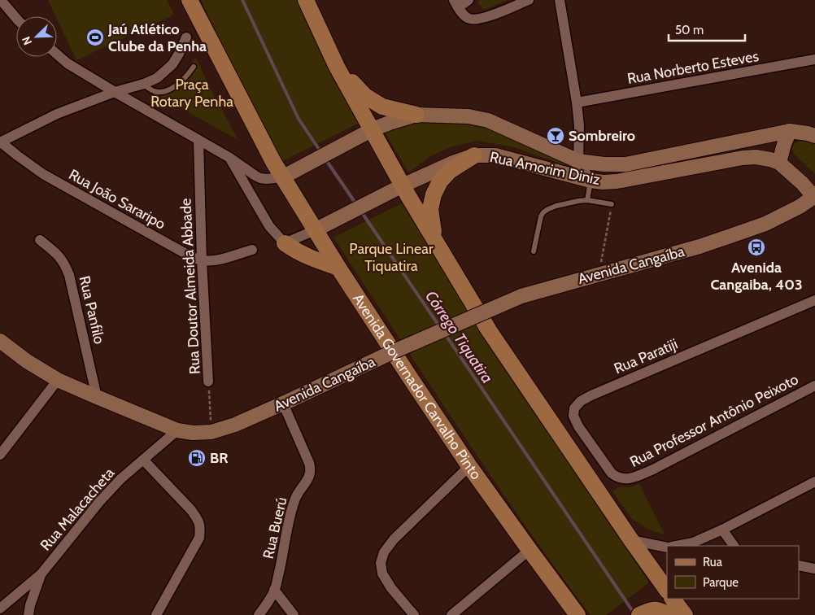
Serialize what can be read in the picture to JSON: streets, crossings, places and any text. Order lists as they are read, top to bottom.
{
  "streets": {
    "main road": ["Avenida Governador Carvalho Pinto"],
    "street": [
      "Rua Norberto Esteves",
      "Rua Amorim Diniz",
      "Rua João Sararipo",
      "Avenida Cangaíba",
      "Rua Doutor Almeida Abbade",
      "Rua Panfilo",
      "Rua Paratiji",
      "Rua Professor Antônio Peixoto",
      "Rua Malacacheta",
      "Rua Buerú"
    ]
  },
  "crossings": [
    ["Rua Amorim Diniz", "Avenida Cangaíba"],
    ["Rua Amorim Diniz", "Rua Doutor Almeida Abbade"],
    ["Rua Amorim Diniz", "Avenida Governador Carvalho Pinto"],
    ["Rua João Sararipo", "Rua Doutor Almeida Abbade"],
    ["Avenida Cangaíba", "Rua Doutor Almeida Abbade"],
    ["Avenida Cangaíba", "Rua Panfilo"],
    ["Avenida Cangaíba", "Rua Malacacheta"],
    ["Avenida Cangaíba", "Rua Buerú"],
    ["Rua Paratiji", "Rua Professor Antônio Peixoto"]
  ],
  "water": ["Córrego Tiquatira"],
  "parks": ["Praça Rotary Penha", "Parque Linear Tiquatira"],
  "places": {
    "sports": ["Jaú Atlético Clube da Penha"],
    "bar": ["Sombreiro"],
    "bus stop": ["Avenida Cangaiba, 403"],
    "fuel station": ["BR"]
  },
  "legend": ["Rua", "Parque"],
  "scale_bar": "50 m",
  "north": "bottom left"
}
